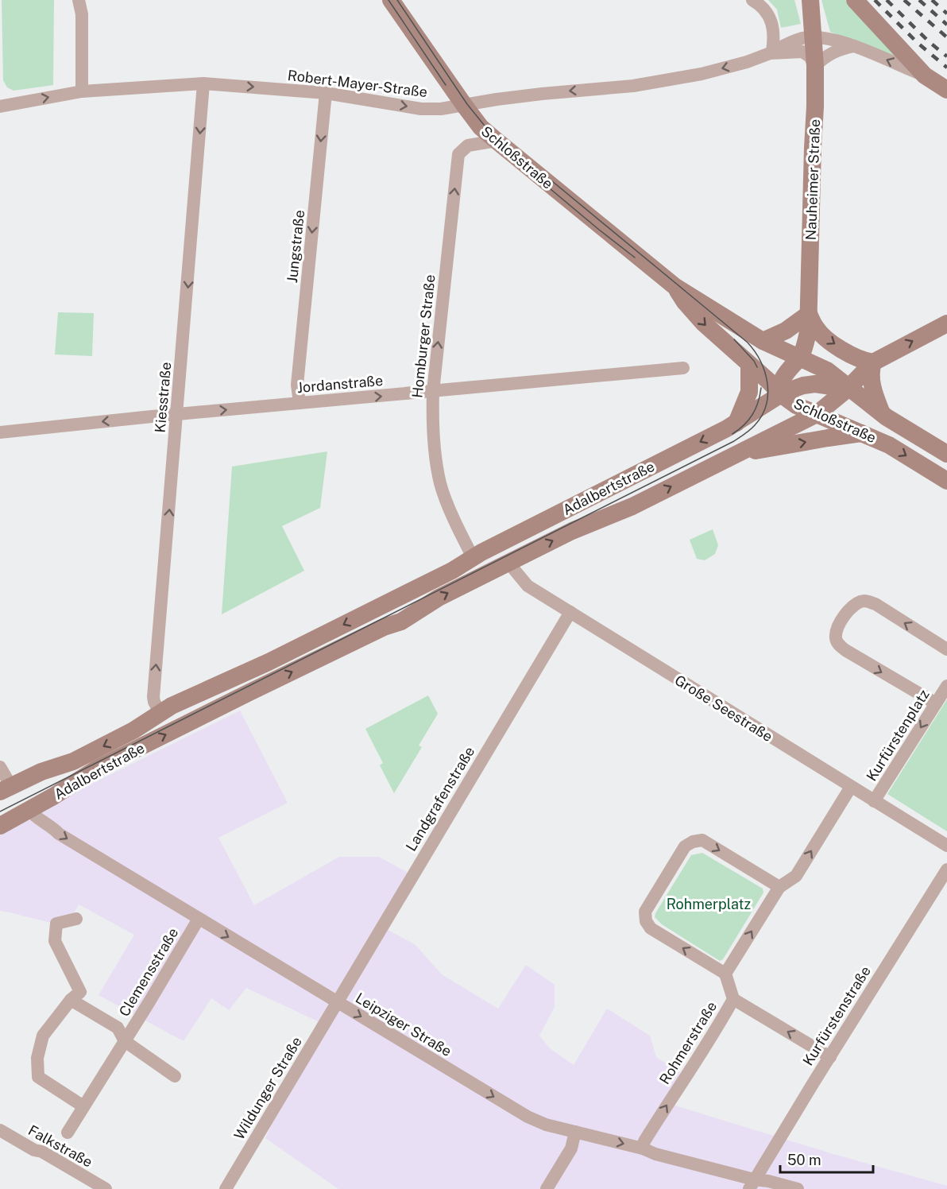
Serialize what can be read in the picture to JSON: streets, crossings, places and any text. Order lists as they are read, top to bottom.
{
  "streets": {
    "street": [
      "Robert-Mayer-Straße",
      "Schloßstraße",
      "Nauheimer Straße",
      "Jungstraße",
      "Homburger Straße",
      "Jordanstraße",
      "Kiesstraße",
      "Adalbertstraße",
      "Große Seestraße",
      "Kurfürstenplatz",
      "Landgrafenstraße",
      "Clemensstraße",
      "Kurfürstenstraße",
      "Leipziger Straße",
      "Rohmerstraße",
      "Wildunger Straße",
      "Falkstraße"
    ]
  },
  "crossings": [
    ["Robert-Mayer-Straße", "Schloßstraße"],
    ["Robert-Mayer-Straße", "Nauheimer Straße"],
    ["Robert-Mayer-Straße", "Jungstraße"],
    ["Robert-Mayer-Straße", "Kiesstraße"],
    ["Schloßstraße", "Nauheimer Straße"],
    ["Schloßstraße", "Homburger Straße"],
    ["Schloßstraße", "Adalbertstraße"],
    ["Nauheimer Straße", "Adalbertstraße"],
    ["Jungstraße", "Jordanstraße"],
    ["Homburger Straße", "Jordanstraße"],
    ["Homburger Straße", "Adalbertstraße"],
    ["Homburger Straße", "Große Seestraße"],
    ["Jordanstraße", "Kiesstraße"],
    ["Kiesstraße", "Adalbertstraße"],
    ["Adalbertstraße", "Große Seestraße"],
    ["Adalbertstraße", "Leipziger Straße"],
    ["Große Seestraße", "Kurfürstenplatz"],
    ["Große Seestraße", "Landgrafenstraße"],
    ["Landgrafenstraße", "Leipziger Straße"],
    ["Landgrafenstraße", "Wildunger Straße"],
    ["Clemensstraße", "Leipziger Straße"],
    ["Kurfürstenstraße", "Leipziger Straße"],
    ["Leipziger Straße", "Rohmerstraße"],
    ["Leipziger Straße", "Wildunger Straße"]
  ],
  "one_way": [
    "Jungstraße",
    "Homburger Straße",
    "Kurfürstenplatz",
    "Leipziger Straße",
    "Rohmerstraße"
  ],
  "parks": ["Rohmerplatz"],
  "scale_bar": "50 m"
}
